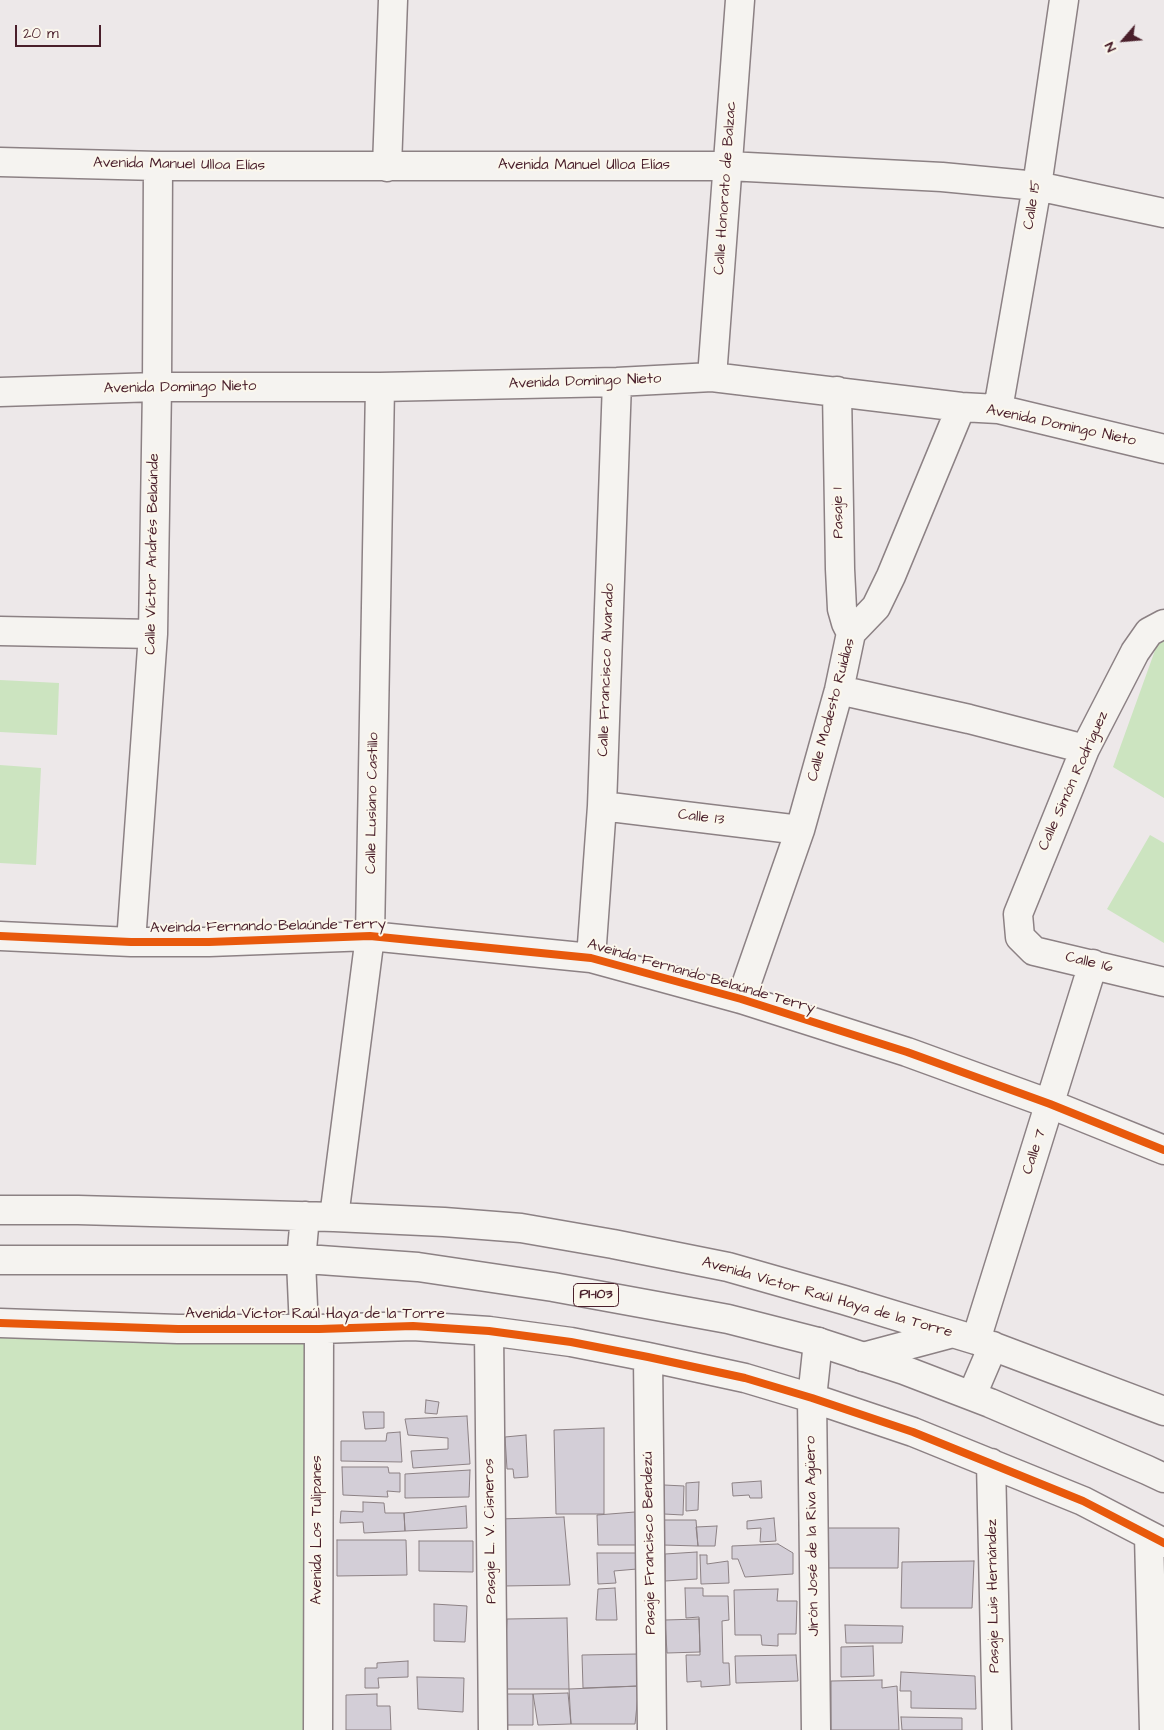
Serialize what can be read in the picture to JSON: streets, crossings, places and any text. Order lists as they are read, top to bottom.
{
  "streets": {
    "street": [
      "Avenida Manuel Ulloa Elías",
      "Calle Honorato de Balzac",
      "Calle 15",
      "Avenida Domingo Nieto",
      "Pasaje 1",
      "Calle Víctor Andrés Belaúnde",
      "Calle Francisco Alvarado",
      "Calle Modesto Ruidias",
      "Calle Simón Rodríguez",
      "Calle Lusiano Castillo",
      "Calle 13",
      "Aveinda Fernando Belaúnde Terry",
      "Calle 16",
      "Calle 7",
      "PI-103",
      "Avenida Víctor Raúl Haya de la Torre",
      "Avenida Los Tulipanes",
      "Pasaje L. V. Cisneros",
      "Jirón José de la Riva Agüero",
      "Pasaje Francisco Bendezú",
      "Pasaje Luis Hernández"
    ]
  },
  "crossings": [
    ["Avenida Manuel Ulloa Elías", "Calle Honorato de Balzac"],
    ["Avenida Manuel Ulloa Elías", "Calle 15"],
    ["Avenida Manuel Ulloa Elías", "Calle Víctor Andrés Belaúnde"],
    ["Calle Honorato de Balzac", "Avenida Domingo Nieto"],
    ["Calle 15", "Avenida Domingo Nieto"],
    ["Avenida Domingo Nieto", "Pasaje 1"],
    ["Avenida Domingo Nieto", "Calle Víctor Andrés Belaúnde"],
    ["Avenida Domingo Nieto", "Calle Francisco Alvarado"],
    ["Avenida Domingo Nieto", "Calle Modesto Ruidias"],
    ["Avenida Domingo Nieto", "Calle Lusiano Castillo"],
    ["Pasaje 1", "Calle Modesto Ruidias"],
    ["Calle Víctor Andrés Belaúnde", "Aveinda Fernando Belaúnde Terry"],
    ["Calle Francisco Alvarado", "Calle 13"],
    ["Calle Francisco Alvarado", "Aveinda Fernando Belaúnde Terry"],
    ["Calle Modesto Ruidias", "Calle 13"],
    ["Calle Modesto Ruidias", "Aveinda Fernando Belaúnde Terry"],
    ["Calle Simón Rodríguez", "Calle 16"],
    ["Calle Lusiano Castillo", "Aveinda Fernando Belaúnde Terry"],
    ["Calle Lusiano Castillo", "Avenida Víctor Raúl Haya de la Torre"],
    ["Aveinda Fernando Belaúnde Terry", "Calle 7"],
    ["Calle 16", "Calle 7"],
    ["Calle 7", "PI-103"],
    ["Calle 7", "Avenida Víctor Raúl Haya de la Torre"],
    ["PI-103", "Avenida Los Tulipanes"],
    ["PI-103", "Jirón José de la Riva Agüero"],
    ["Avenida Víctor Raúl Haya de la Torre", "Avenida Los Tulipanes"],
    ["Avenida Víctor Raúl Haya de la Torre", "Pasaje L. V. Cisneros"],
    ["Avenida Víctor Raúl Haya de la Torre", "Jirón José de la Riva Agüero"],
    ["Avenida Víctor Raúl Haya de la Torre", "Pasaje Francisco Bendezú"],
    ["Avenida Víctor Raúl Haya de la Torre", "Pasaje Luis Hernández"]
  ],
  "scale_bar": "20 m",
  "north": "bottom left"
}
